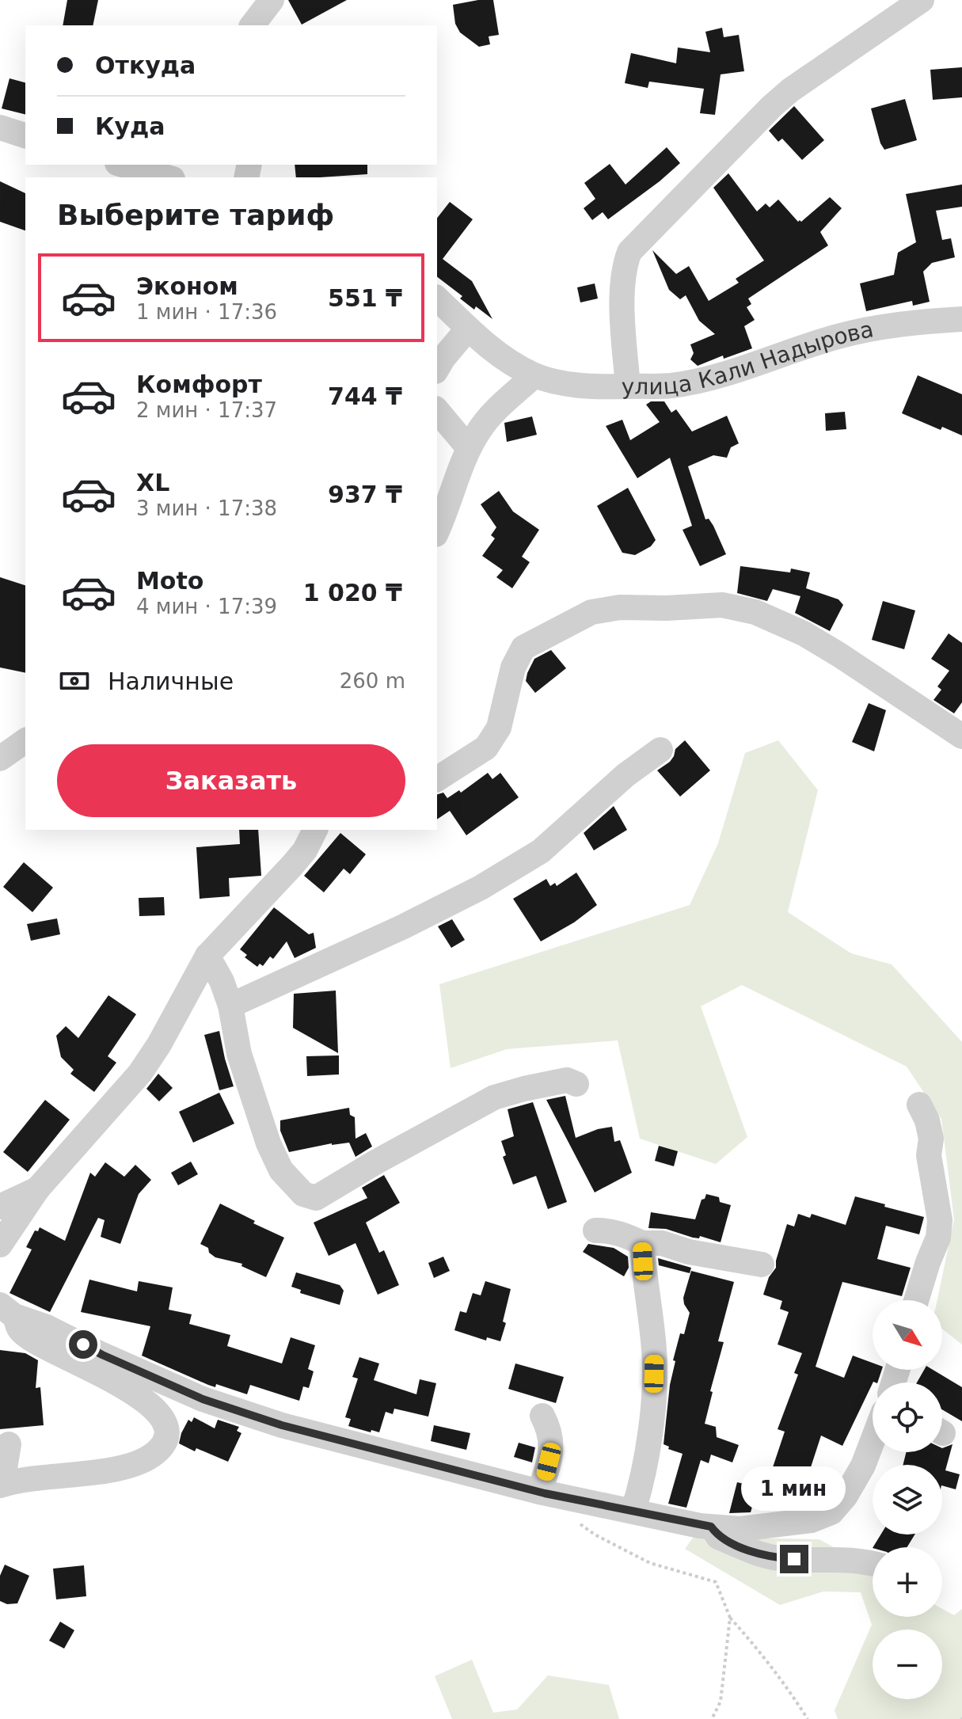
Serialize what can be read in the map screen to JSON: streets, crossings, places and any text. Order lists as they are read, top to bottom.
{
  "streets": {
    "street": ["улица Кали Надырова"]
  },
  "north": "bottom right",
  "page": {
    "banner": ["Откуда", "Куда"],
    "heading": "Выберите тариф",
    "list": [
      {
        "name": "Эконом",
        "note": "1 мин · 17:36",
        "value": "551 ₸"
      },
      {
        "name": "Комфорт",
        "note": "2 мин · 17:37",
        "value": "744 ₸"
      },
      {
        "name": "XL",
        "note": "3 мин · 17:38",
        "value": "937 ₸"
      },
      {
        "name": "Moto",
        "note": "4 мин · 17:39",
        "value": "1 020 ₸"
      }
    ],
    "pay": ["Наличные", "260 m"],
    "buttons": "Заказать",
    "map_buttons": ["+", "−"],
    "bubble": "1 мин"
  }
}
